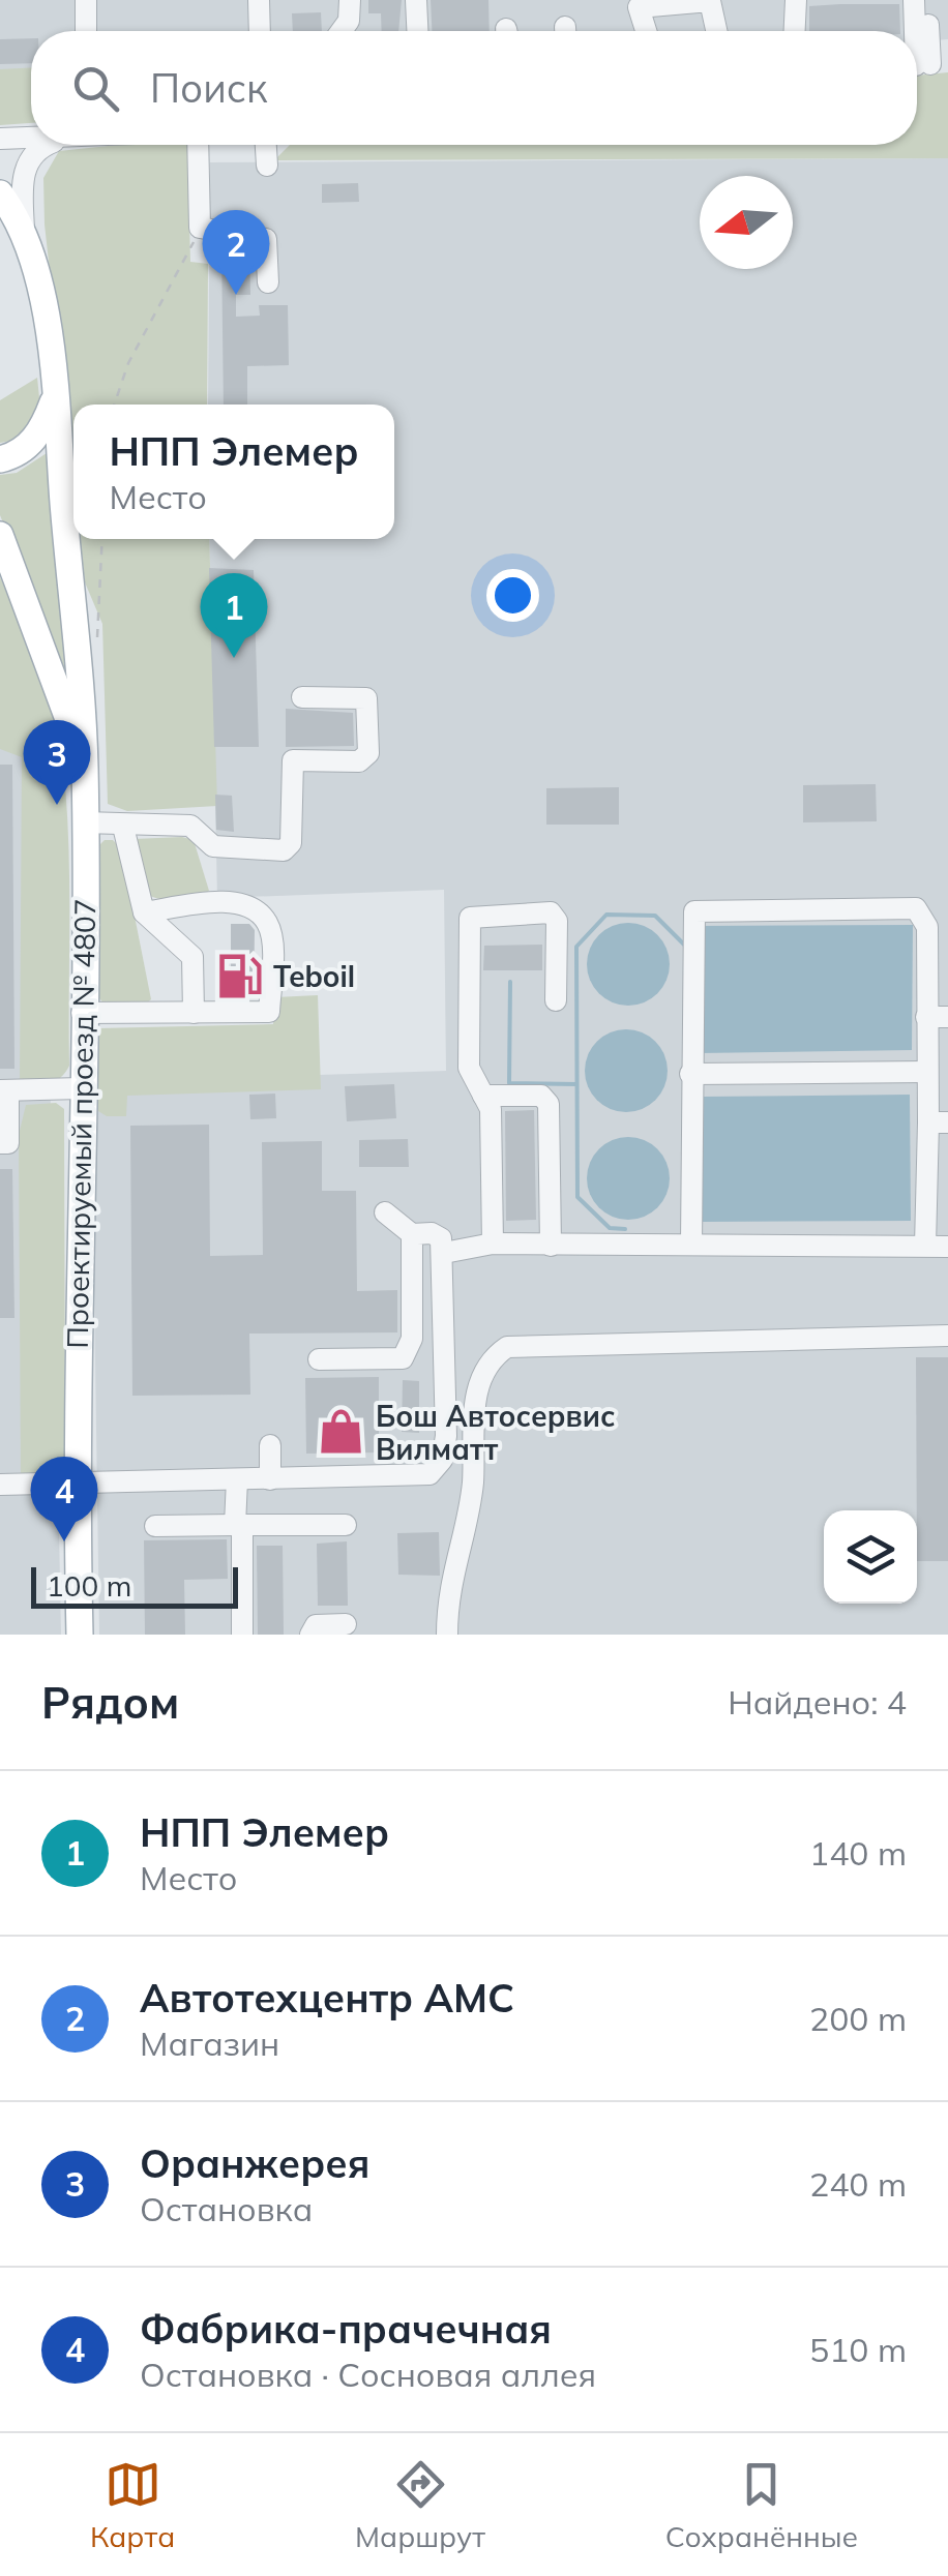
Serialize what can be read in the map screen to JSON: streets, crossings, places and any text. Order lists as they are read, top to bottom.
{
  "streets": {
    "main road": ["Проектируемый проезд № 4807"]
  },
  "places": {
    "fuel station": ["Teboil"],
    "shop": ["Бош Автосервис Вилматт"]
  },
  "scale_bar": "100 m",
  "north": "left",
  "page": {
    "search": "Поиск",
    "pins": [
      "2",
      "1",
      "3",
      "4"
    ],
    "popup": ["НПП Элемер", "Место"],
    "scale": "100 m",
    "heading": ["Рядом", "Найдено: 4"],
    "list": [
      {
        "mark": "1",
        "name": "НПП Элемер",
        "note": "Место",
        "value": "140 m"
      },
      {
        "mark": "2",
        "name": "Автотехцентр АМС",
        "note": "Магазин",
        "value": "200 m"
      },
      {
        "mark": "3",
        "name": "Оранжерея",
        "note": "Остановка",
        "value": "240 m"
      },
      {
        "mark": "4",
        "name": "Фабрика-прачечная",
        "note": "Остановка · Сосновая аллея",
        "value": "510 m"
      }
    ],
    "nav": ["Карта", "Маршрут", "Сохранённые"]
  }
}
